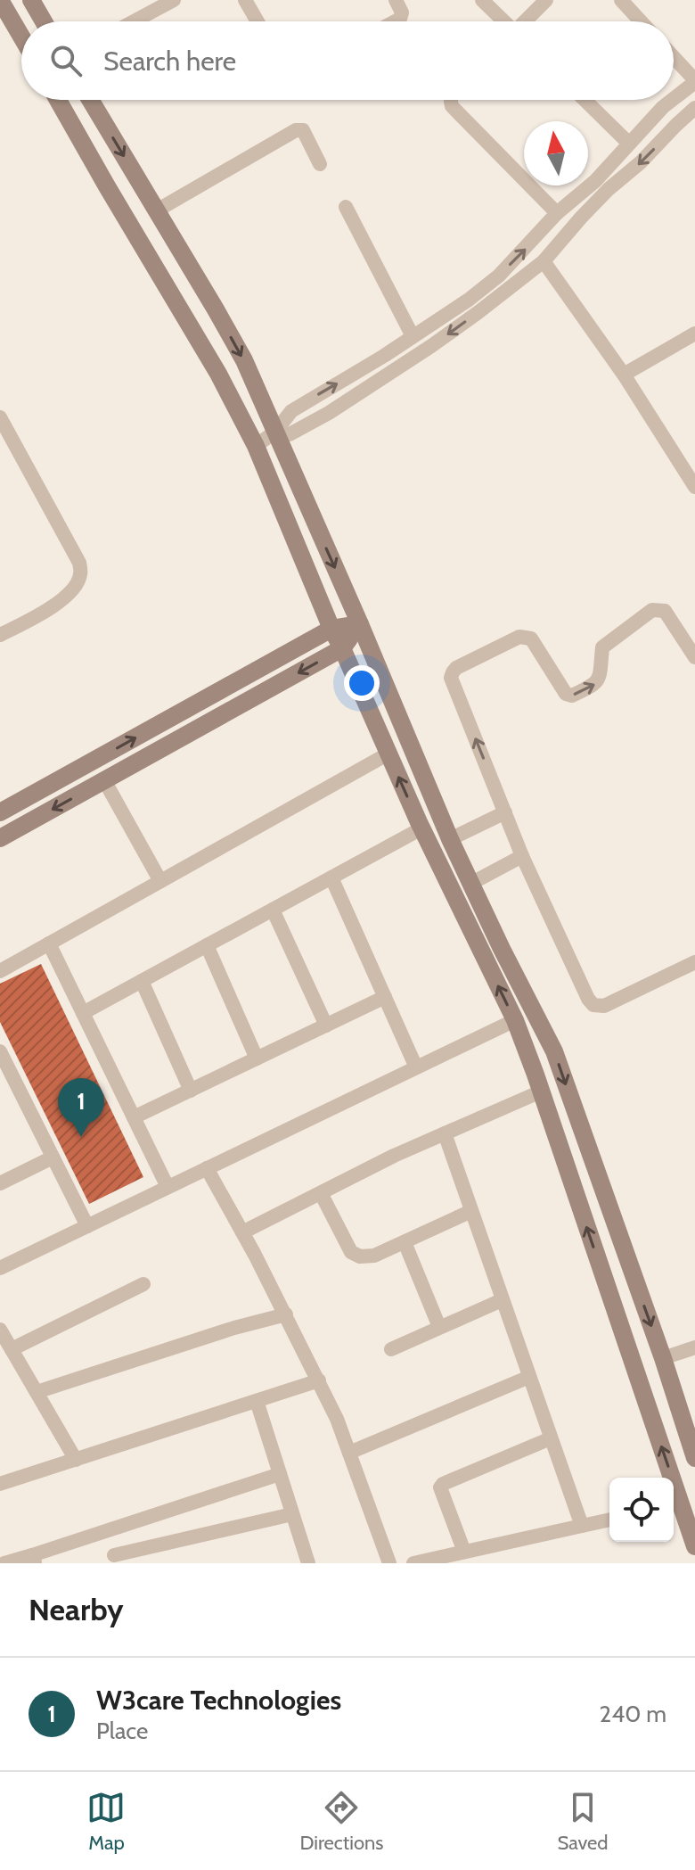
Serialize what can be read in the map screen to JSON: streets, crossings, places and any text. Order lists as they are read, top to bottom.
{
  "north": "top",
  "page": {
    "search": "Search here",
    "pins": "1",
    "heading": "Nearby",
    "list": [
      {
        "mark": "1",
        "name": "W3care Technologies",
        "note": "Place",
        "value": "240 m"
      }
    ],
    "nav": ["Map", "Directions", "Saved"]
  }
}
